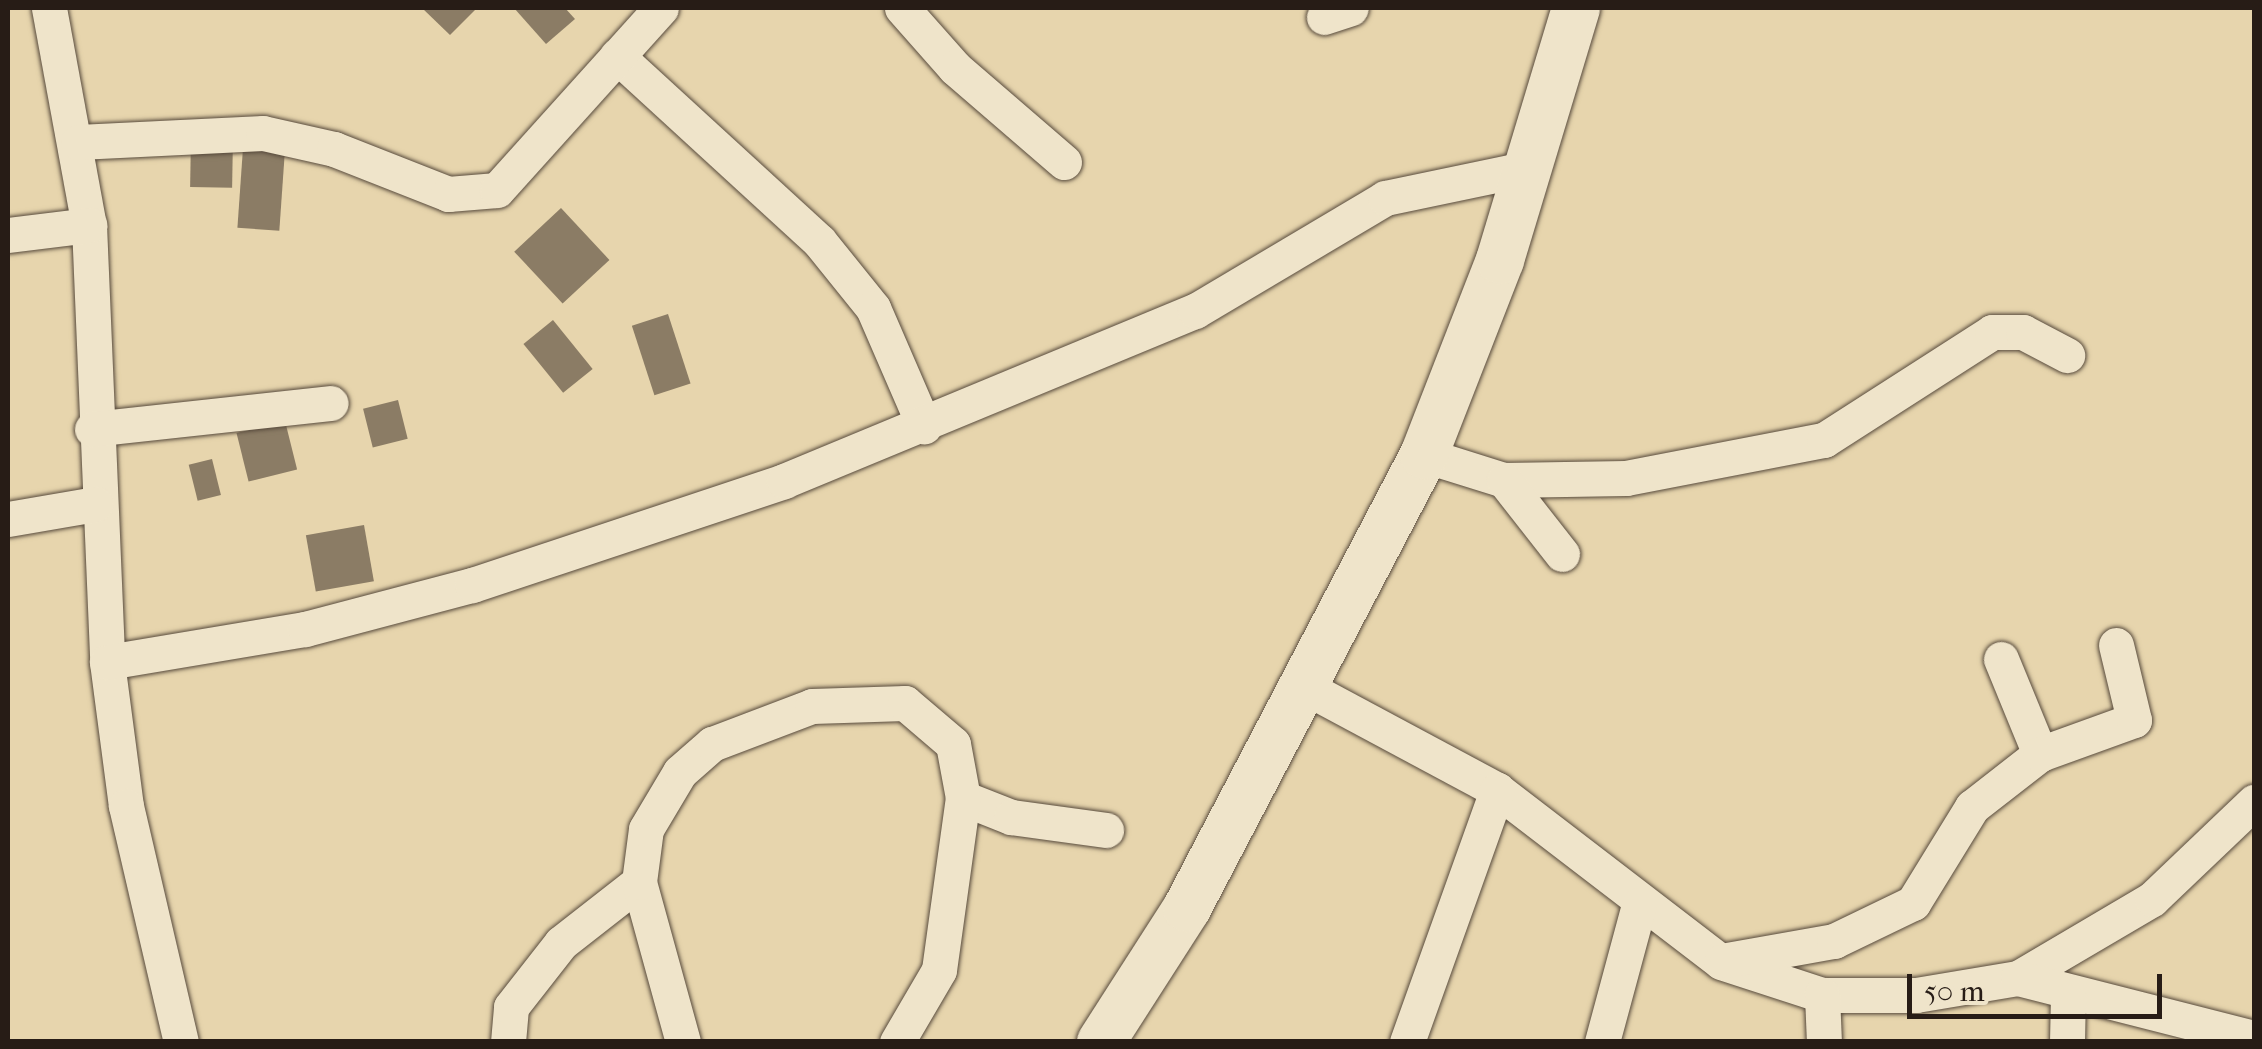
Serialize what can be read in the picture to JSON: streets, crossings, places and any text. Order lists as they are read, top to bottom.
{
  "scale_bar": "50 m"
}
